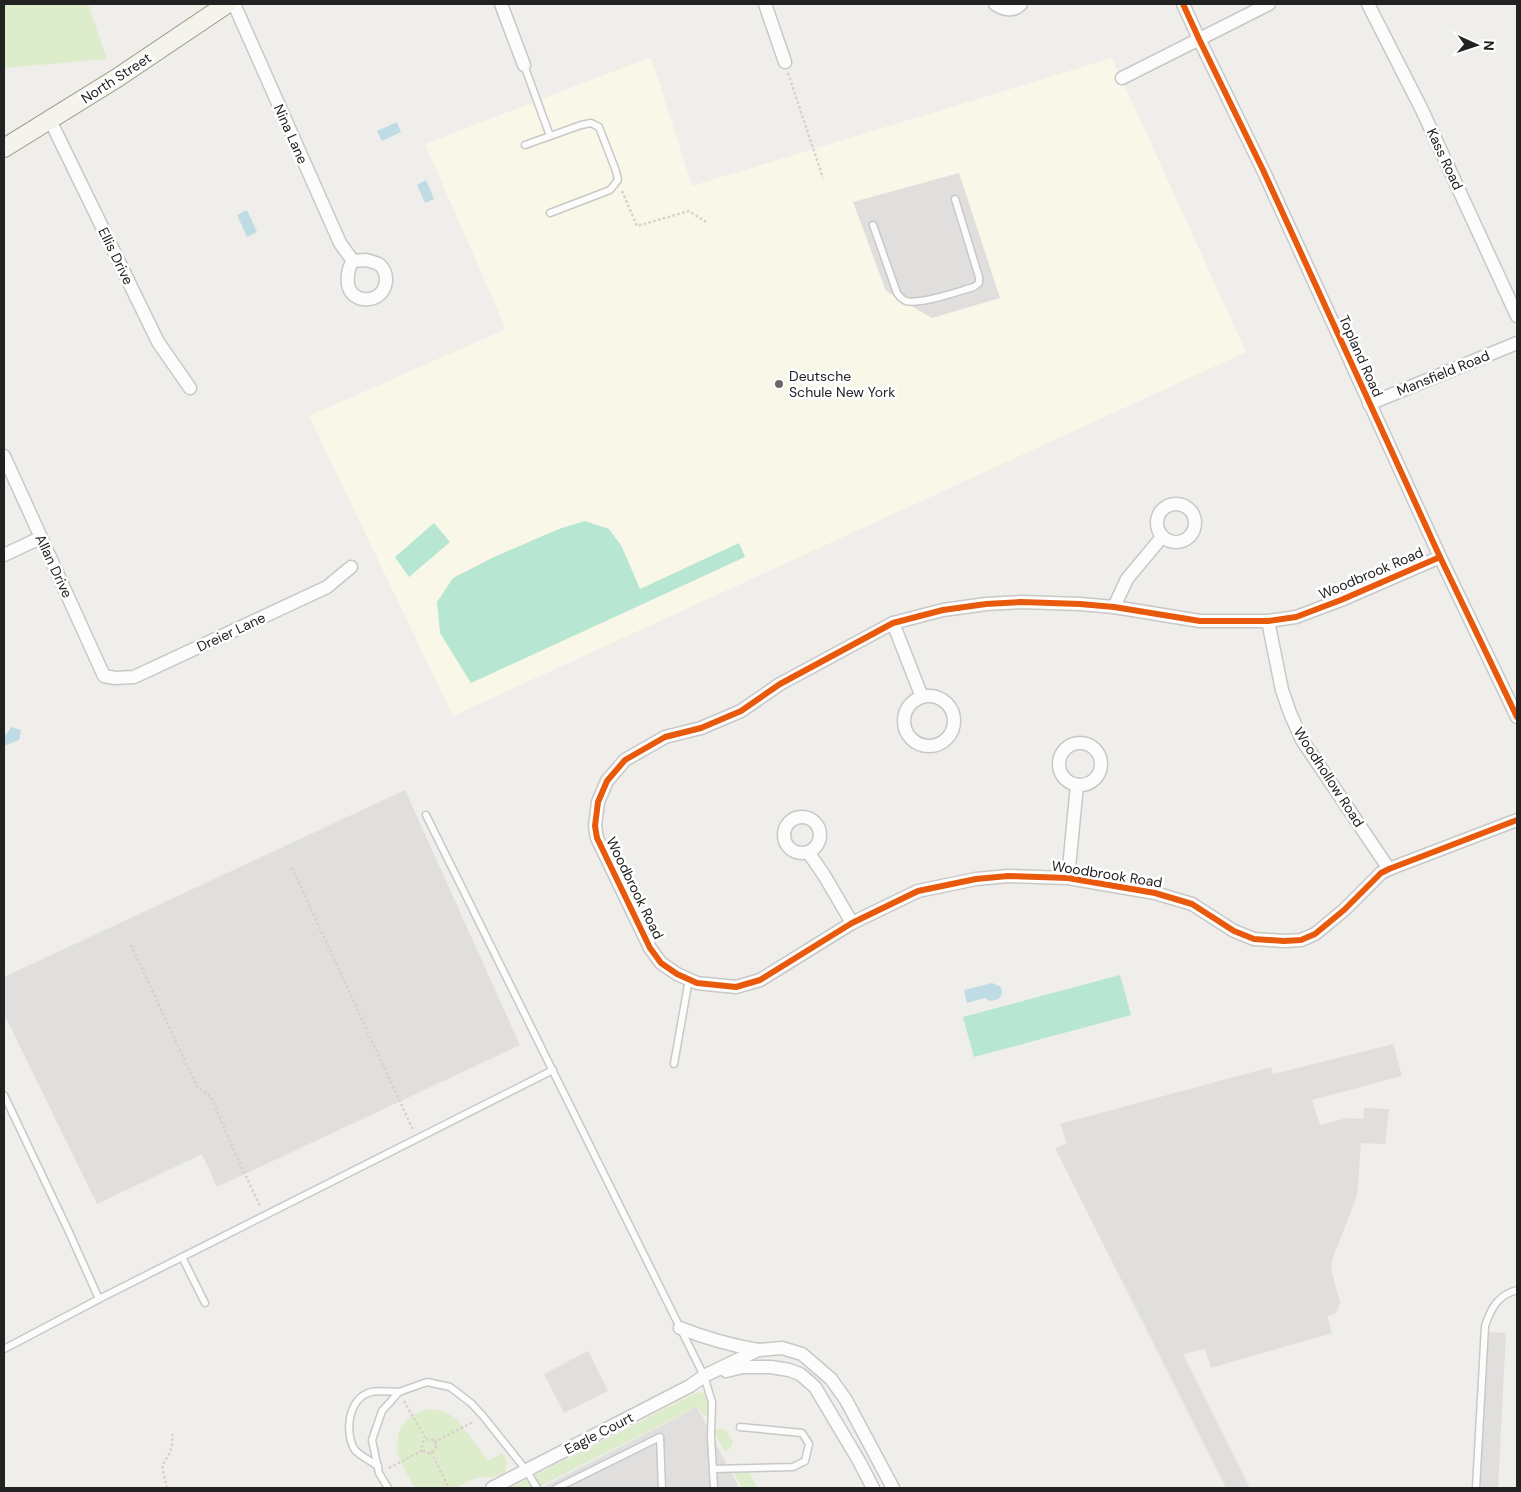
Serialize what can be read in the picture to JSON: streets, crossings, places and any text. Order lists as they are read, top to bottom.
{
  "streets": {
    "main road": ["North Street"],
    "street": [
      "Nina Lane",
      "Kass Road",
      "Ellis Drive",
      "Topland Road",
      "Mansfield Road",
      "Allan Drive",
      "Woodbrook Road",
      "Dreier Lane",
      "Woodhollow Road",
      "Eagle Court"
    ]
  },
  "crossings": [
    ["North Street", "Ellis Drive"],
    ["Topland Road", "Mansfield Road"],
    ["Topland Road", "Woodbrook Road"],
    ["Allan Drive", "Dreier Lane"],
    ["Woodbrook Road", "Woodhollow Road"]
  ],
  "places": ["Deutsche Schule New York"],
  "north": "right"
}
